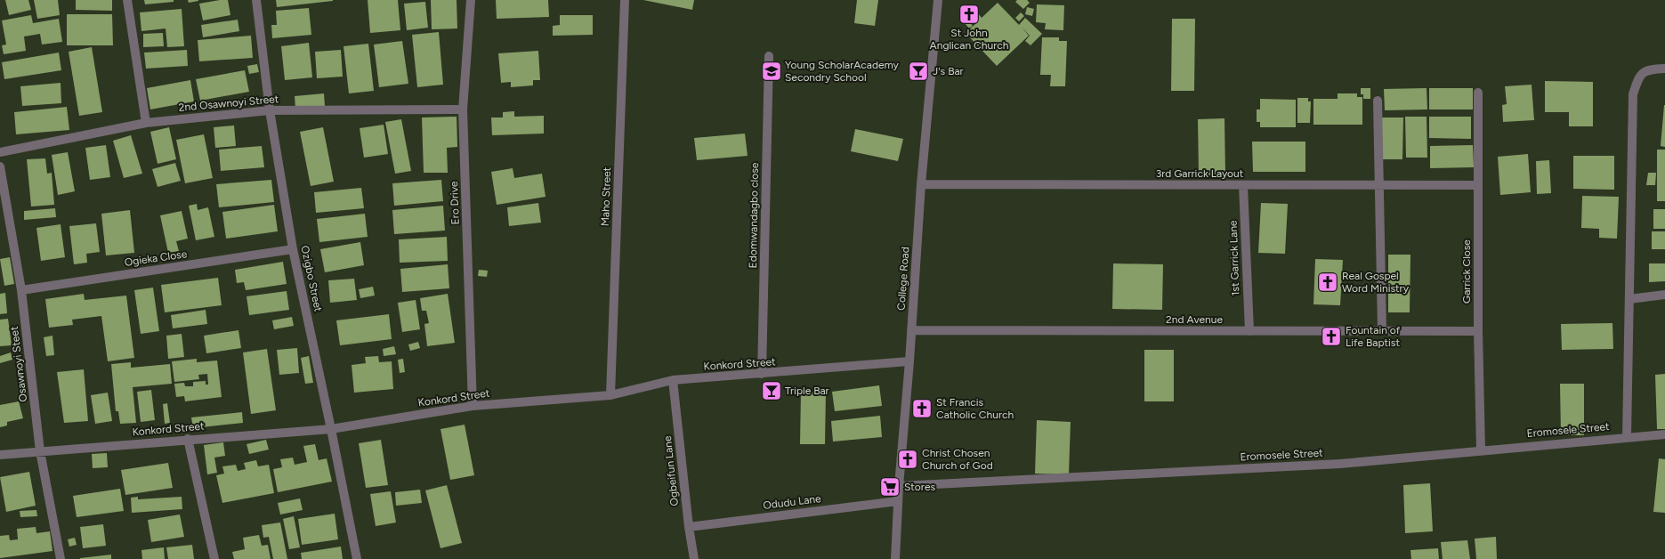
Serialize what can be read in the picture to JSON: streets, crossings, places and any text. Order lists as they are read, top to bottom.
{
  "streets": {
    "street": [
      "2nd Osawnoyi Street",
      "3rd Garrick Layout",
      "Maho Street",
      "Ero Drive",
      "Edomwandagbo close",
      "Ogieka Close",
      "1st Garrick Lane",
      "Garrick Close",
      "Ozigbo Street",
      "College Road",
      "2nd Avenue",
      "Osawnoyi Steet",
      "Konkord Street",
      "Eromosele Street",
      "Ogbeifun Lane",
      "Odudu Lane"
    ]
  },
  "crossings": [
    ["2nd Osawnoyi Street", "Ero Drive"],
    ["2nd Osawnoyi Street", "Ozigbo Street"],
    ["3rd Garrick Layout", "1st Garrick Lane"],
    ["3rd Garrick Layout", "Garrick Close"],
    ["3rd Garrick Layout", "College Road"],
    ["Maho Street", "Konkord Street"],
    ["Ero Drive", "Konkord Street"],
    ["Edomwandagbo close", "Konkord Street"],
    ["Ogieka Close", "Ozigbo Street"],
    ["Ogieka Close", "Osawnoyi Steet"],
    ["1st Garrick Lane", "2nd Avenue"],
    ["Garrick Close", "2nd Avenue"],
    ["Garrick Close", "Eromosele Street"],
    ["Ozigbo Street", "Konkord Street"],
    ["College Road", "2nd Avenue"],
    ["College Road", "Konkord Street"],
    ["College Road", "Eromosele Street"],
    ["College Road", "Odudu Lane"],
    ["Osawnoyi Steet", "Konkord Street"],
    ["Konkord Street", "Ogbeifun Lane"],
    ["Ogbeifun Lane", "Odudu Lane"]
  ],
  "places": {
    "church": [
      "St John Anglican Church",
      "Real Gospel Word Ministry",
      "Fountain of Life Baptist",
      "St Francis Catholic Church",
      "Christ Chosen Church of God"
    ],
    "school or university": ["Young ScholarAcademy Secondry School"],
    "bar": ["J's Bar", "Triple Bar"],
    "supermarket": ["Stores"]
  }
}
